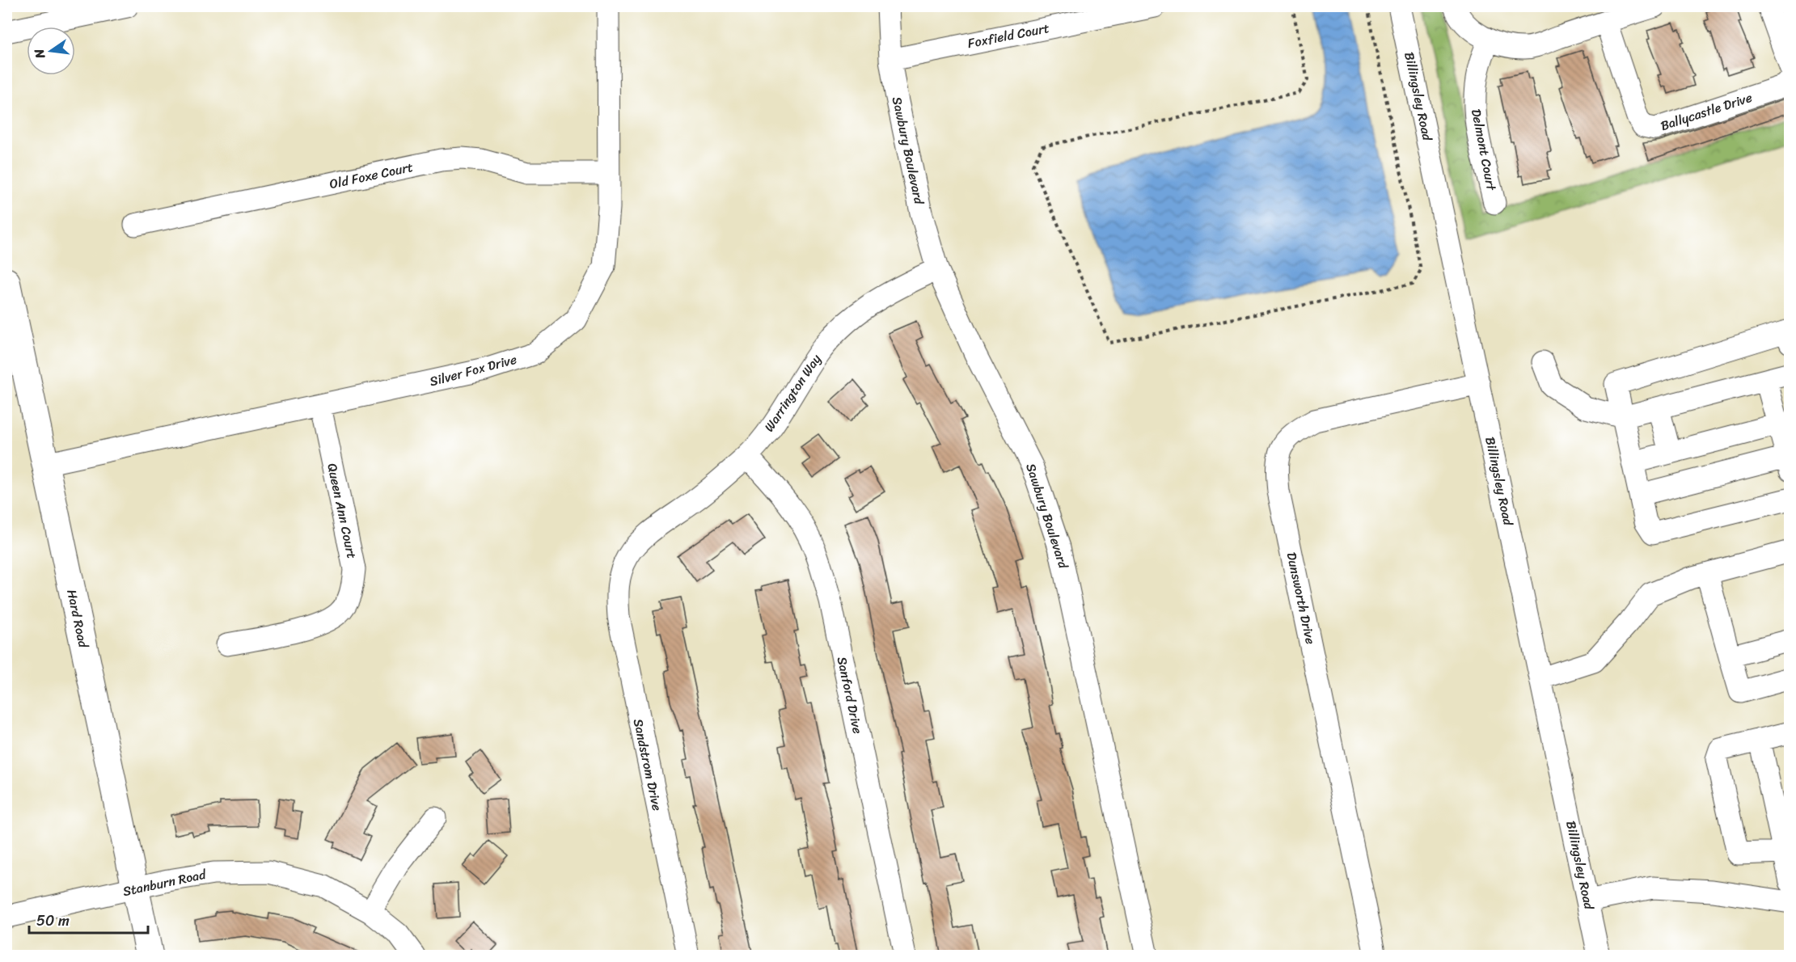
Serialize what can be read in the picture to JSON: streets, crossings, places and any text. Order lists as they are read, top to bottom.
{
  "streets": {
    "main road": ["Hard Road"],
    "street": [
      "Foxfield Court",
      "Billingsley Road",
      "Ballycastle Drive",
      "Delmont Court",
      "Sawbury Boulevard",
      "Old Foxe Court",
      "Silver Fox Drive",
      "Warrington Way",
      "Queen Ann Court",
      "Dunsworth Drive",
      "Sanford Drive",
      "Sandstrom Drive",
      "Stanburn Road"
    ]
  },
  "crossings": [
    ["Foxfield Court", "Sawbury Boulevard"],
    ["Billingsley Road", "Dunsworth Drive"],
    ["Sawbury Boulevard", "Warrington Way"],
    ["Old Foxe Court", "Silver Fox Drive"],
    ["Silver Fox Drive", "Queen Ann Court"],
    ["Silver Fox Drive", "Hard Road"],
    ["Warrington Way", "Sanford Drive"],
    ["Warrington Way", "Sandstrom Drive"],
    ["Hard Road", "Stanburn Road"]
  ],
  "scale_bar": "50 m",
  "north": "left"
}
